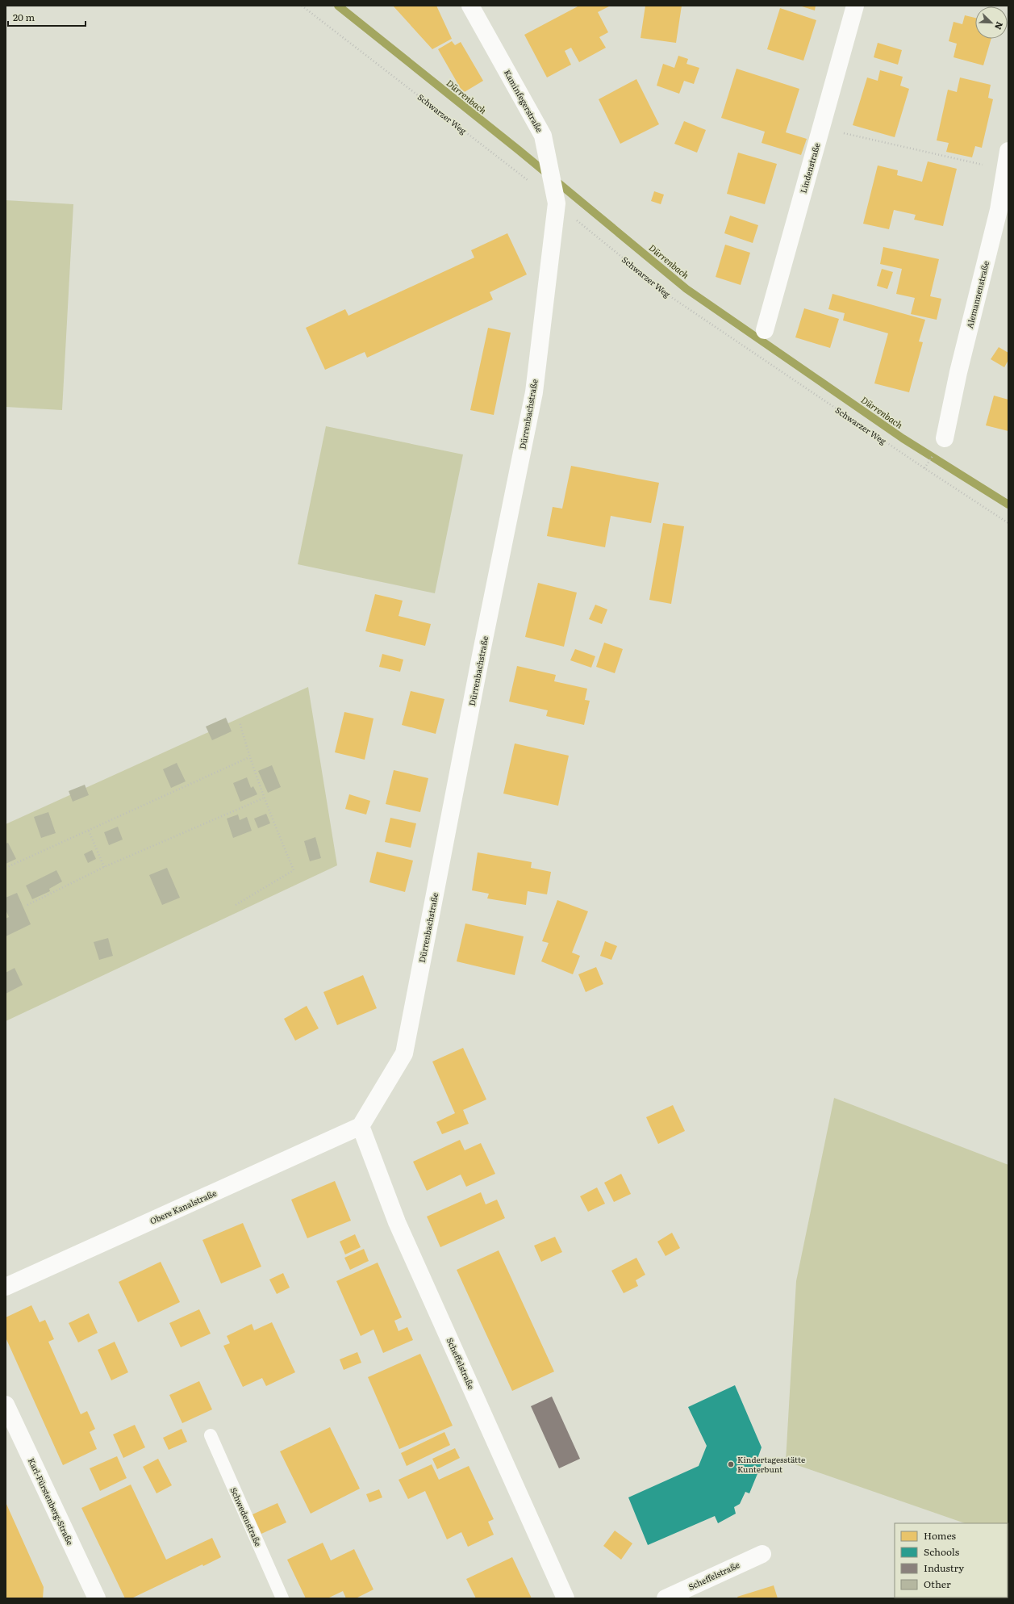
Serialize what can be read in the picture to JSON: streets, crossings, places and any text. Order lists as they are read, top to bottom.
{
  "streets": {
    "street": [
      "Kaminfegerstraße",
      "Lindenstraße",
      "Alemannenstraße",
      "Dürrenbachstraße",
      "Obere Kanalstraße",
      "Scheffelstraße",
      "Karl-Fürstenberg-Straße"
    ],
    "lane": ["Schwedenstraße"],
    "path": ["Schwarzer Weg"]
  },
  "crossings": [
    ["Kaminfegerstraße", "Schwarzer Weg"],
    ["Kaminfegerstraße", "Dürrenbachstraße"],
    ["Schwarzer Weg", "Dürrenbachstraße"],
    ["Dürrenbachstraße", "Obere Kanalstraße"],
    ["Dürrenbachstraße", "Scheffelstraße"],
    ["Obere Kanalstraße", "Scheffelstraße"]
  ],
  "water": ["Dürrenbach"],
  "places": ["Kindertagesstätte Kunterbunt"],
  "legend": [
    "Homes",
    "Schools",
    "Industry",
    "Other"
  ],
  "scale_bar": "20 m",
  "north": "bottom right"
}
